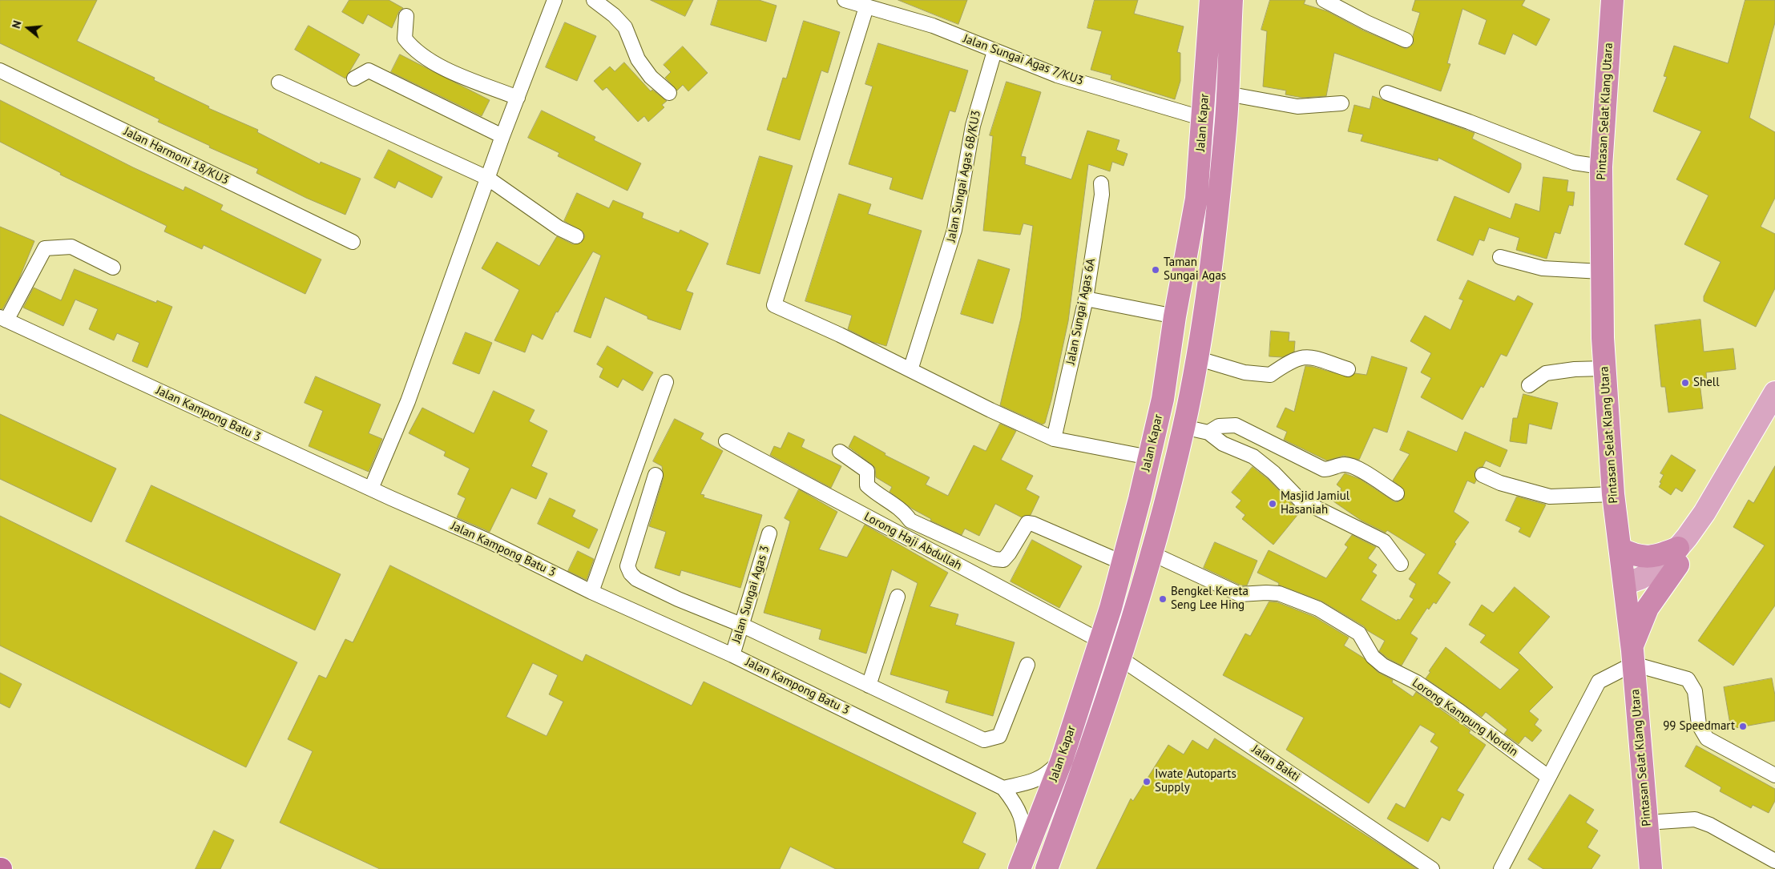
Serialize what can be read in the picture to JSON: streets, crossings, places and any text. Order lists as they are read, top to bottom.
{
  "streets": {
    "highway": ["Pintasan Selat Klang Utara", "Jalan Kapar"],
    "street": [
      "Jalan Sungai Agas 7/KU3",
      "Jalan Harmoni 18/KU3",
      "Jalan Sungai Agas 6B/KU3",
      "Jalan Sungai Agas 6A",
      "Jalan Kampong Batu 3",
      "Lorong Haji Abdullah",
      "Jalan Sungai Agas 3",
      "Lorong Kampung Nordin",
      "Jalan Bakti"
    ]
  },
  "crossings": [
    ["Jalan Sungai Agas 7/KU3", "Jalan Kapar"],
    ["Jalan Sungai Agas 7/KU3", "Jalan Sungai Agas 6B/KU3"],
    ["Jalan Kapar", "Lorong Haji Abdullah"],
    ["Jalan Kapar", "Lorong Kampung Nordin"],
    ["Jalan Kapar", "Jalan Bakti"],
    ["Jalan Kampong Batu 3", "Jalan Sungai Agas 3"]
  ],
  "places": [
    "Taman Sungai Agas",
    "Shell",
    "Masjid Jamiul Hasaniah",
    "Bengkel Kereta Seng Lee Hing",
    "99 Speedmart",
    "Iwate Autoparts Supply"
  ],
  "north": "left"
}
